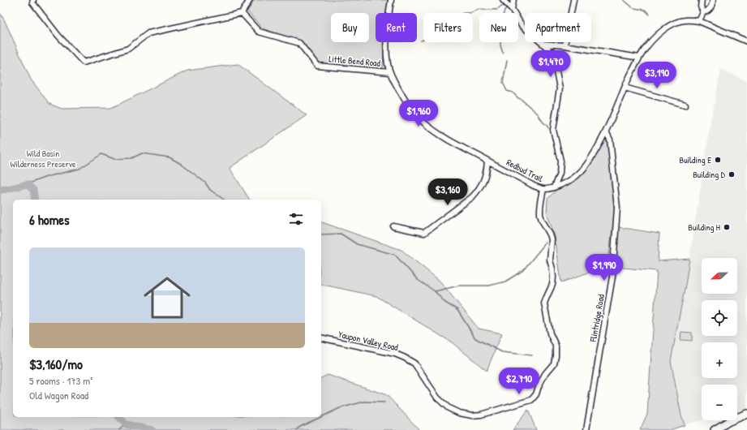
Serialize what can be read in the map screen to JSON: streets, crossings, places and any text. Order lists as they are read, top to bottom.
{
  "streets": {
    "street": [
      "Little Bend Road",
      "Redbud Trail",
      "Flintridge Road",
      "Yaupon Valley Road"
    ]
  },
  "crossings": [
    ["Little Bend Road", "Redbud Trail"],
    ["Redbud Trail", "Flintridge Road"],
    ["Redbud Trail", "Yaupon Valley Road"]
  ],
  "parks": ["Wild Basin Wilderness Preserve"],
  "places": ["Building E", "Building D", "Building H"],
  "north": "left",
  "page": {
    "chip": [
      "Buy",
      "Rent",
      "Filters",
      "New",
      "Apartment"
    ],
    "price": [
      "$1,470",
      "$3,190",
      "$1,960",
      "$3,160",
      "$1,990",
      "$2,710"
    ],
    "heading": "6 homes",
    "list": [
      {
        "name": "$3,160/mo",
        "note": "5 rooms · 173 m² · Old Wagon Road"
      }
    ],
    "map_buttons": ["+", "−"]
  }
}
